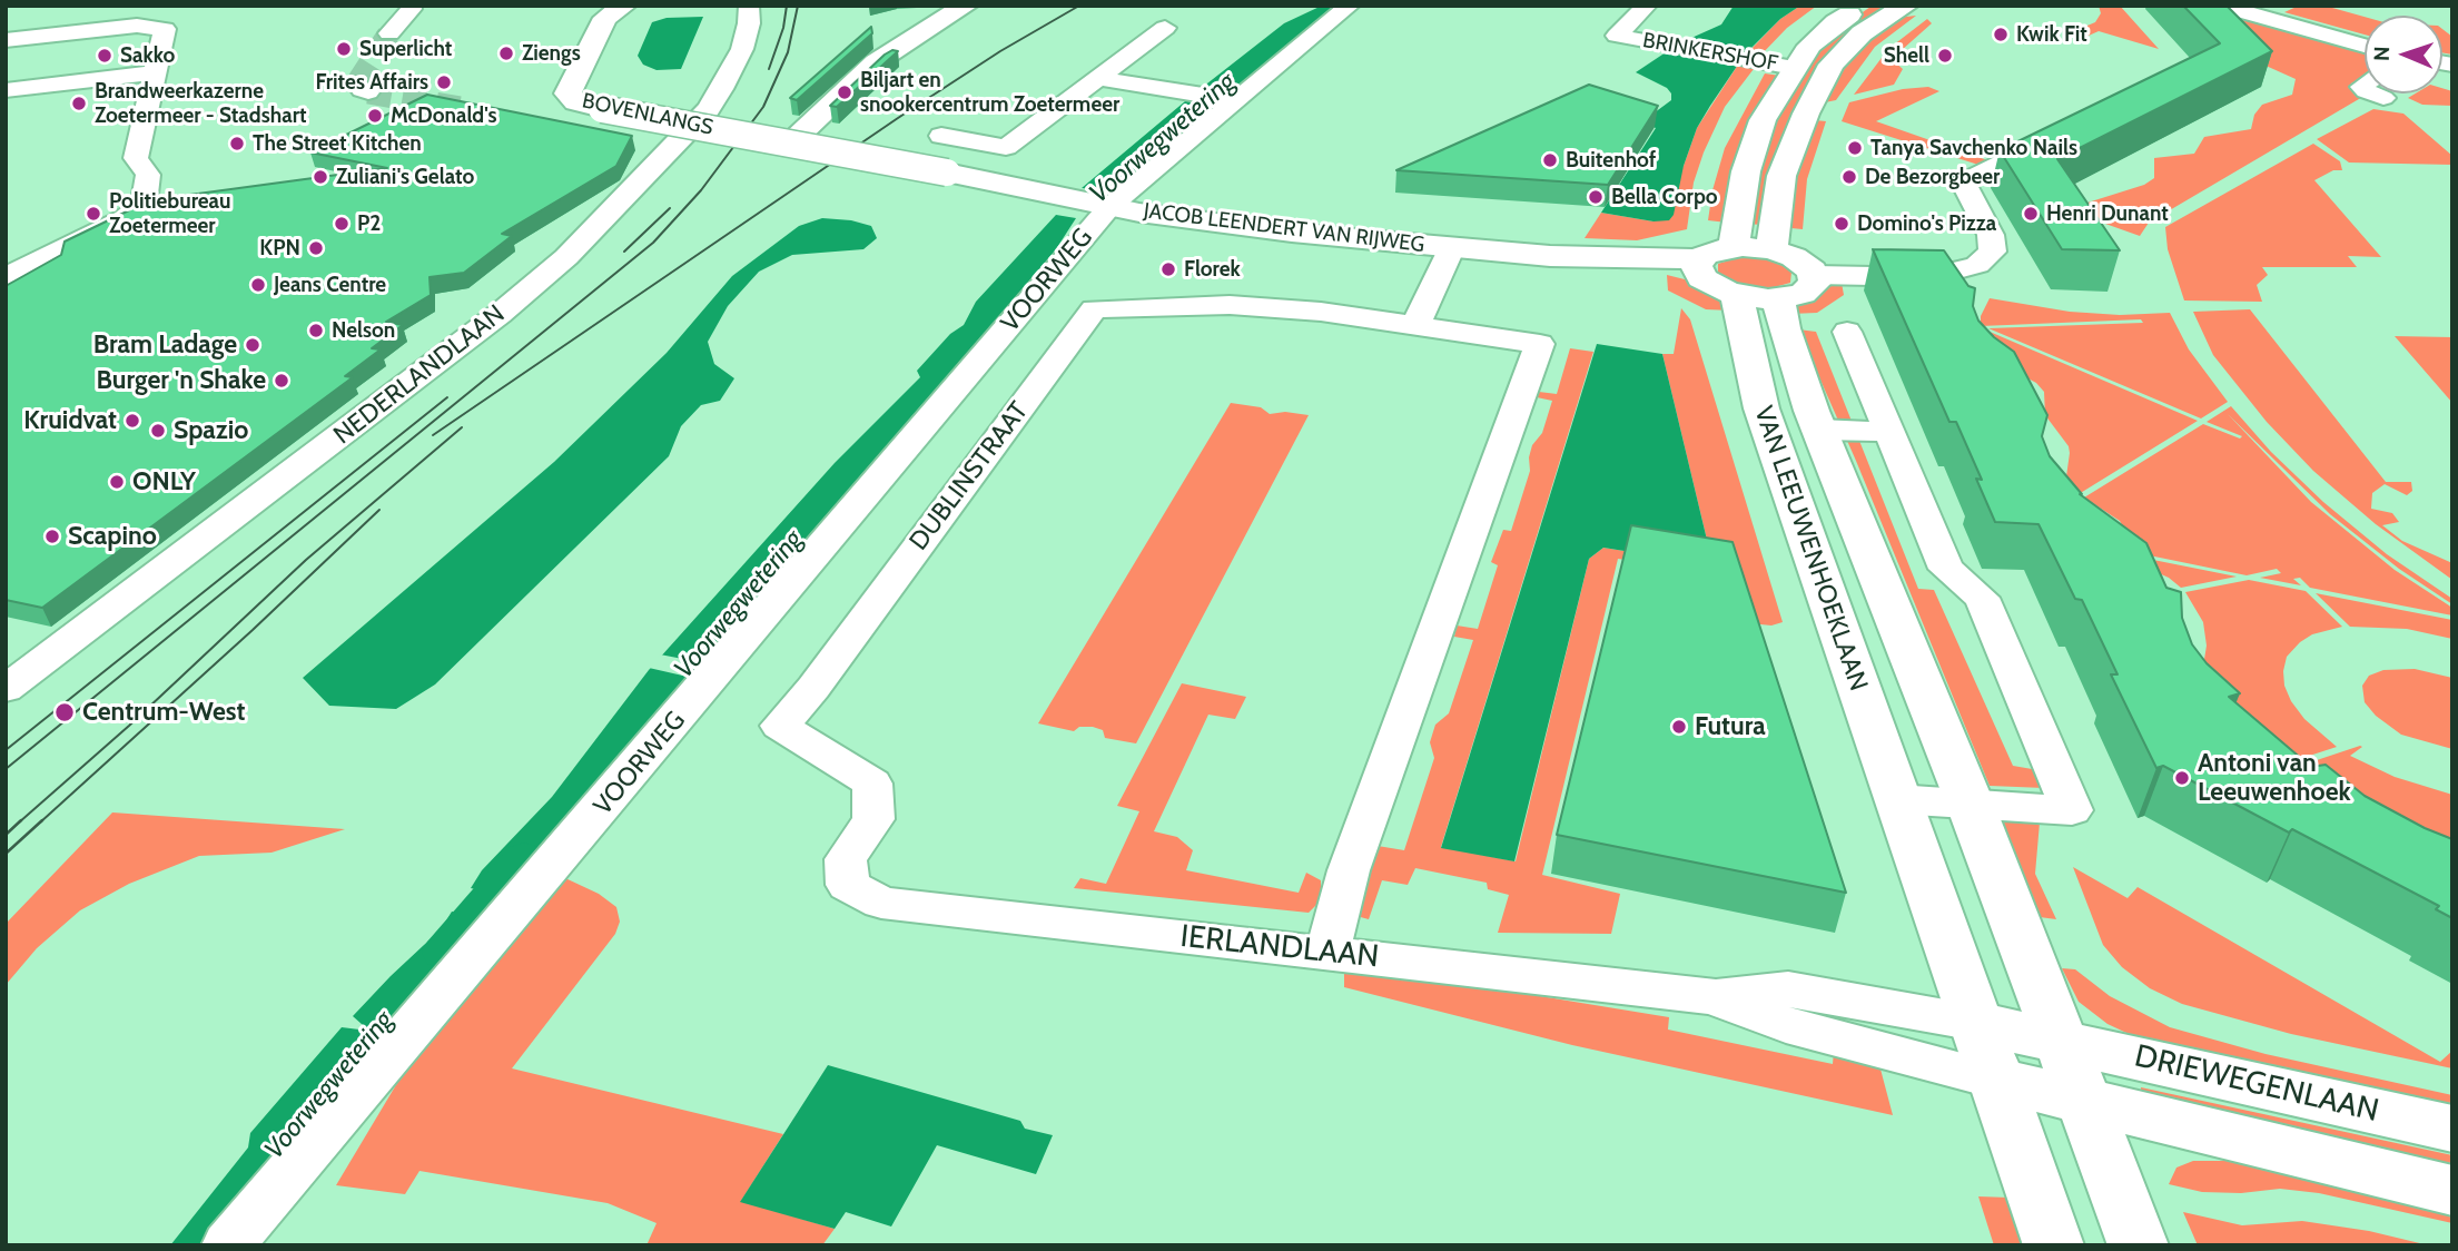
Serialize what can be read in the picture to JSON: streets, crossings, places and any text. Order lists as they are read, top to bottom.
{
  "streets": {
    "street": [
      "BRINKERSHOF",
      "BOVENLANGS",
      "JACOB LEENDERT VAN RIJWEG",
      "VOORWEG",
      "NEDERLANDLAAN",
      "DUBLINSTRAAT",
      "VAN LEEUWENHOEKLAAN",
      "IERLANDLAAN",
      "DRIEWEGENLAAN"
    ]
  },
  "crossings": [
    ["BOVENLANGS", "JACOB LEENDERT VAN RIJWEG"],
    ["JACOB LEENDERT VAN RIJWEG", "VOORWEG"],
    ["JACOB LEENDERT VAN RIJWEG", "VAN LEEUWENHOEKLAAN"],
    ["DUBLINSTRAAT", "IERLANDLAAN"],
    ["VAN LEEUWENHOEKLAAN", "IERLANDLAAN"],
    ["VAN LEEUWENHOEKLAAN", "DRIEWEGENLAAN"],
    ["IERLANDLAAN", "DRIEWEGENLAAN"]
  ],
  "water": ["Voorwegwetering"],
  "places": [
    "Kwik Fit",
    "Superlicht",
    "Ziengs",
    "Sakko",
    "Shell",
    "Frites Affairs",
    "Biljart en snookercentrum Zoetermeer",
    "Brandweerkazerne Zoetermeer - Stadshart",
    "McDonald's",
    "The Street Kitchen",
    "Tanya Savchenko Nails",
    "Buitenhof",
    "Zuliani's Gelato",
    "De Bezorgbeer",
    "Bella Corpo",
    "Politiebureau Zoetermeer",
    "Henri Dunant",
    "P2",
    "Domino's Pizza",
    "KPN",
    "Florek",
    "Jeans Centre",
    "Nelson",
    "Bram Ladage",
    "Burger 'n Shake",
    "Kruidvat",
    "Spazio",
    "ONLY",
    "Scapino",
    "Centrum-West",
    "Futura",
    "Antoni van Leeuwenhoek"
  ],
  "north": "left"
}
